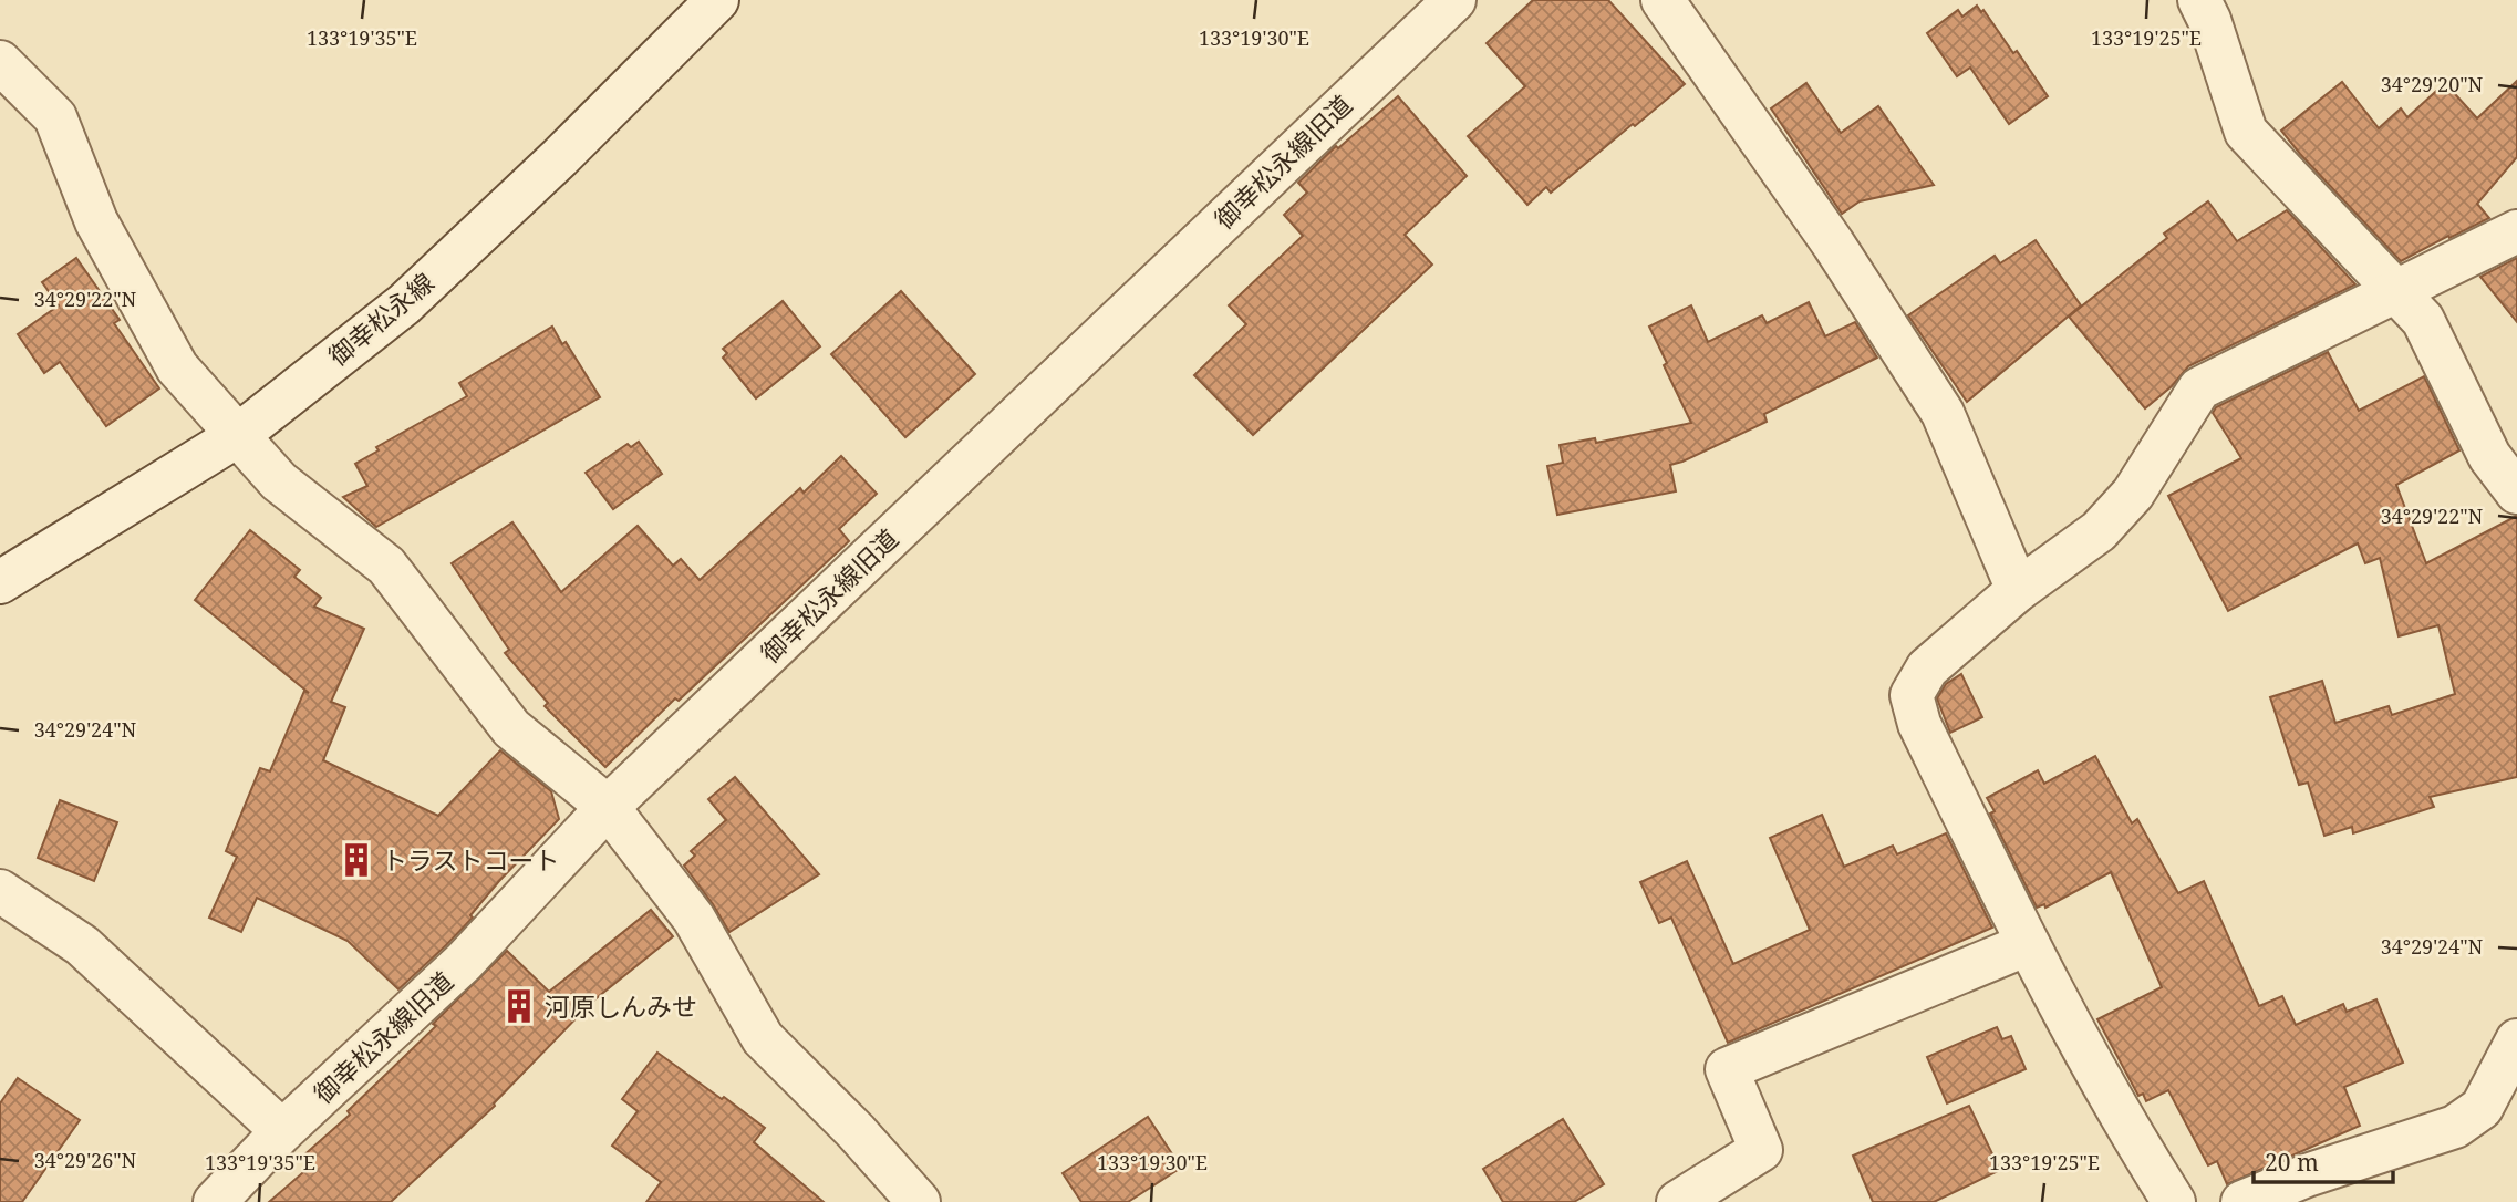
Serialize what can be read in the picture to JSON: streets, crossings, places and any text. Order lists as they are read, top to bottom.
{
  "streets": {
    "street": ["御幸松永線旧道", "御幸松永線"]
  },
  "places": {
    "building": ["トラストコート", "河原しんみせ"]
  },
  "scale_bar": "20 m",
  "coordinates": [
    "133°19'35\"E",
    "133°19'30\"E",
    "133°19'25\"E",
    "34°29'20\"N",
    "34°29'22\"N",
    "34°29'24\"N",
    "34°29'26\"N"
  ]
}
